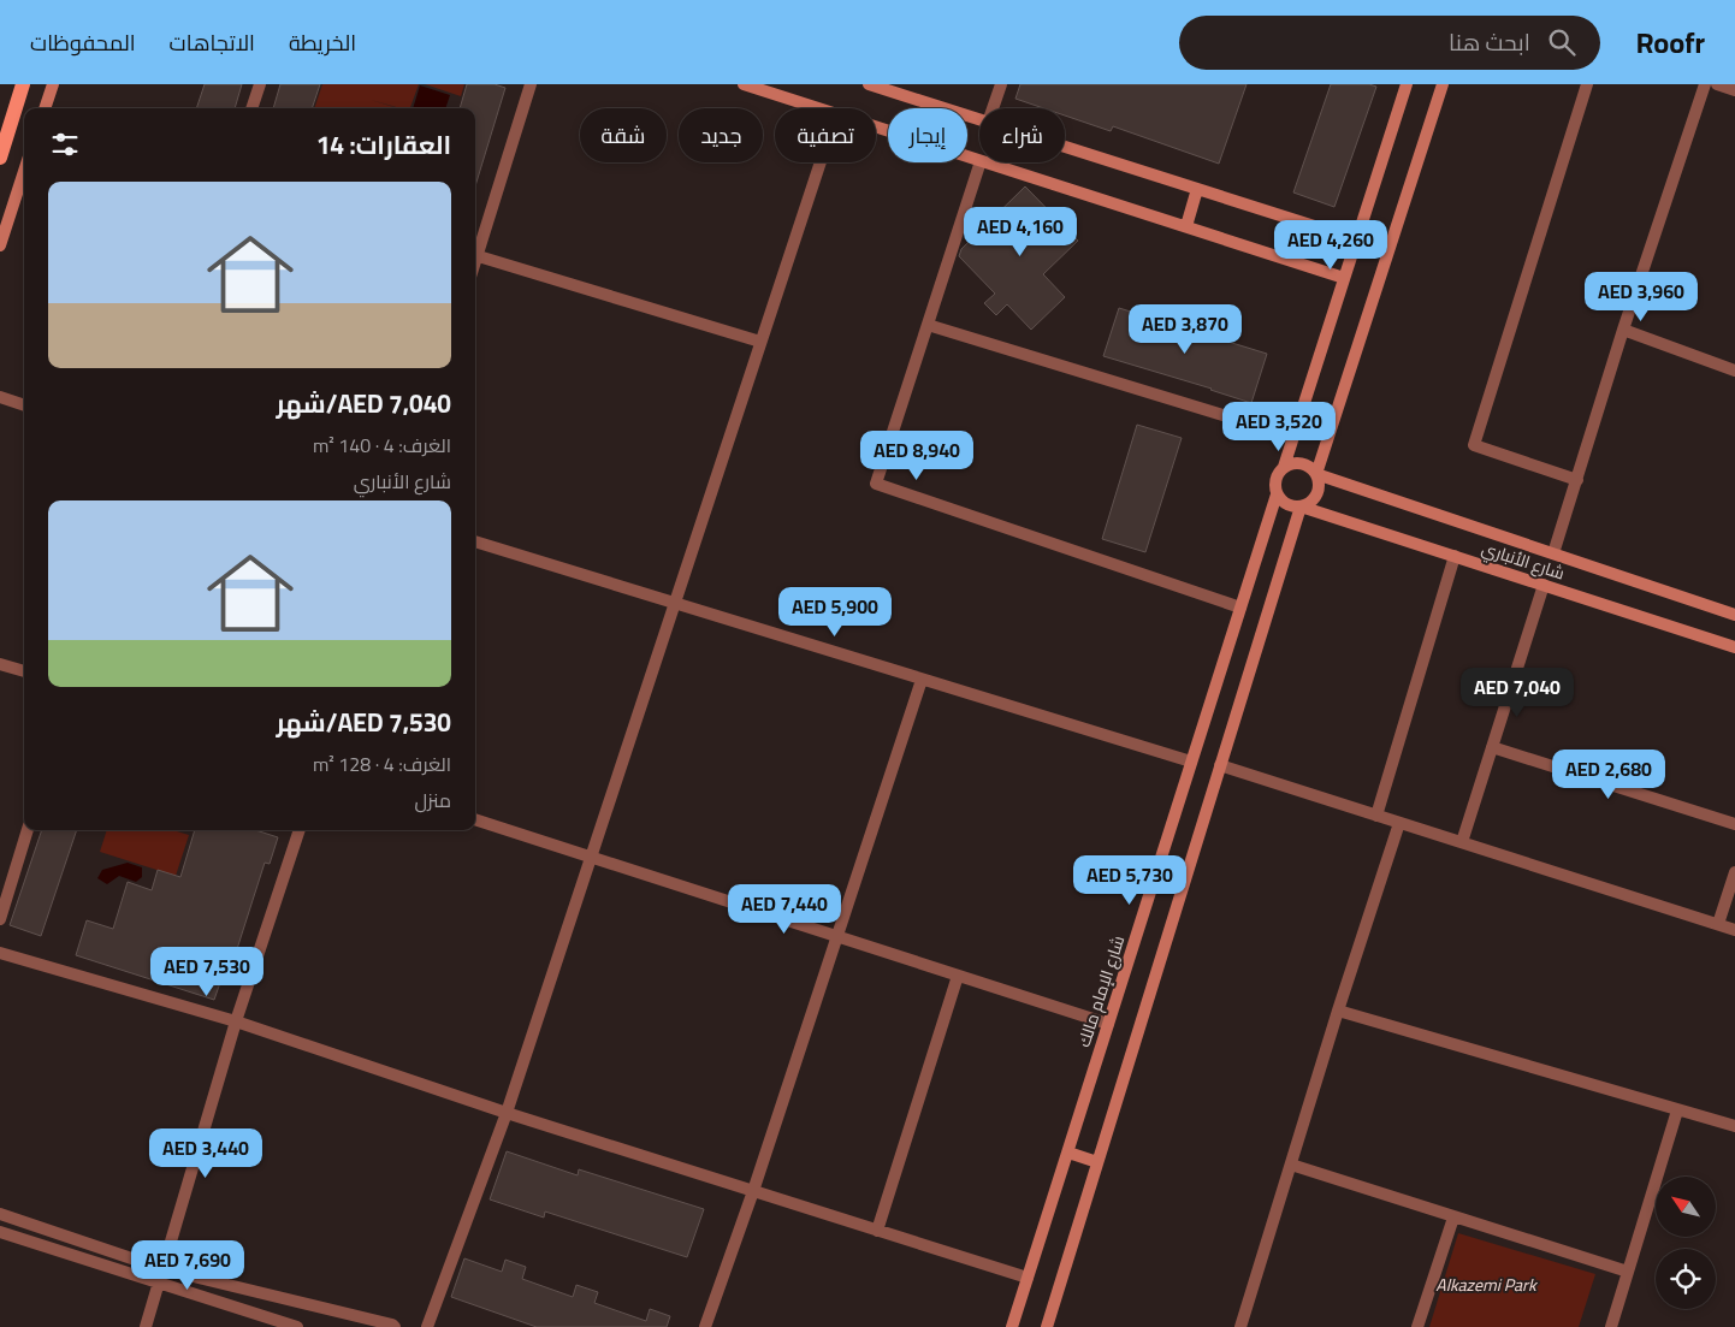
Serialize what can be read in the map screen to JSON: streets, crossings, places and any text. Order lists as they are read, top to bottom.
{
  "streets": {
    "street": ["شارع الأنباري", "شارع الإمام مالك"]
  },
  "crossings": [
    ["شارع الأنباري", "شارع الإمام مالك"]
  ],
  "parks": ["Alkazemi Park"],
  "north": "top left",
  "page": {
    "header": "Roofr",
    "search": "ابحث هنا",
    "nav": ["الخريطة", "الاتجاهات", "المحفوظات"],
    "chip": [
      "شراء",
      "إيجار",
      "تصفية",
      "جديد",
      "شقة"
    ],
    "heading": "العقارات: 14",
    "list": [
      {
        "name": "AED 7,040/شهر",
        "note": "الغرف: 4 · 140 m² · شارع الأنباري"
      },
      {
        "name": "AED 7,530/شهر",
        "note": "الغرف: 4 · 128 m² · منزل"
      }
    ],
    "price": [
      "AED 4,160",
      "AED 4,260",
      "AED 3,960",
      "AED 3,870",
      "AED 3,520",
      "AED 8,940",
      "AED 5,900",
      "AED 7,040",
      "AED 2,680",
      "AED 5,730",
      "AED 7,440",
      "AED 7,530",
      "AED 3,440",
      "AED 7,690"
    ]
  }
}
